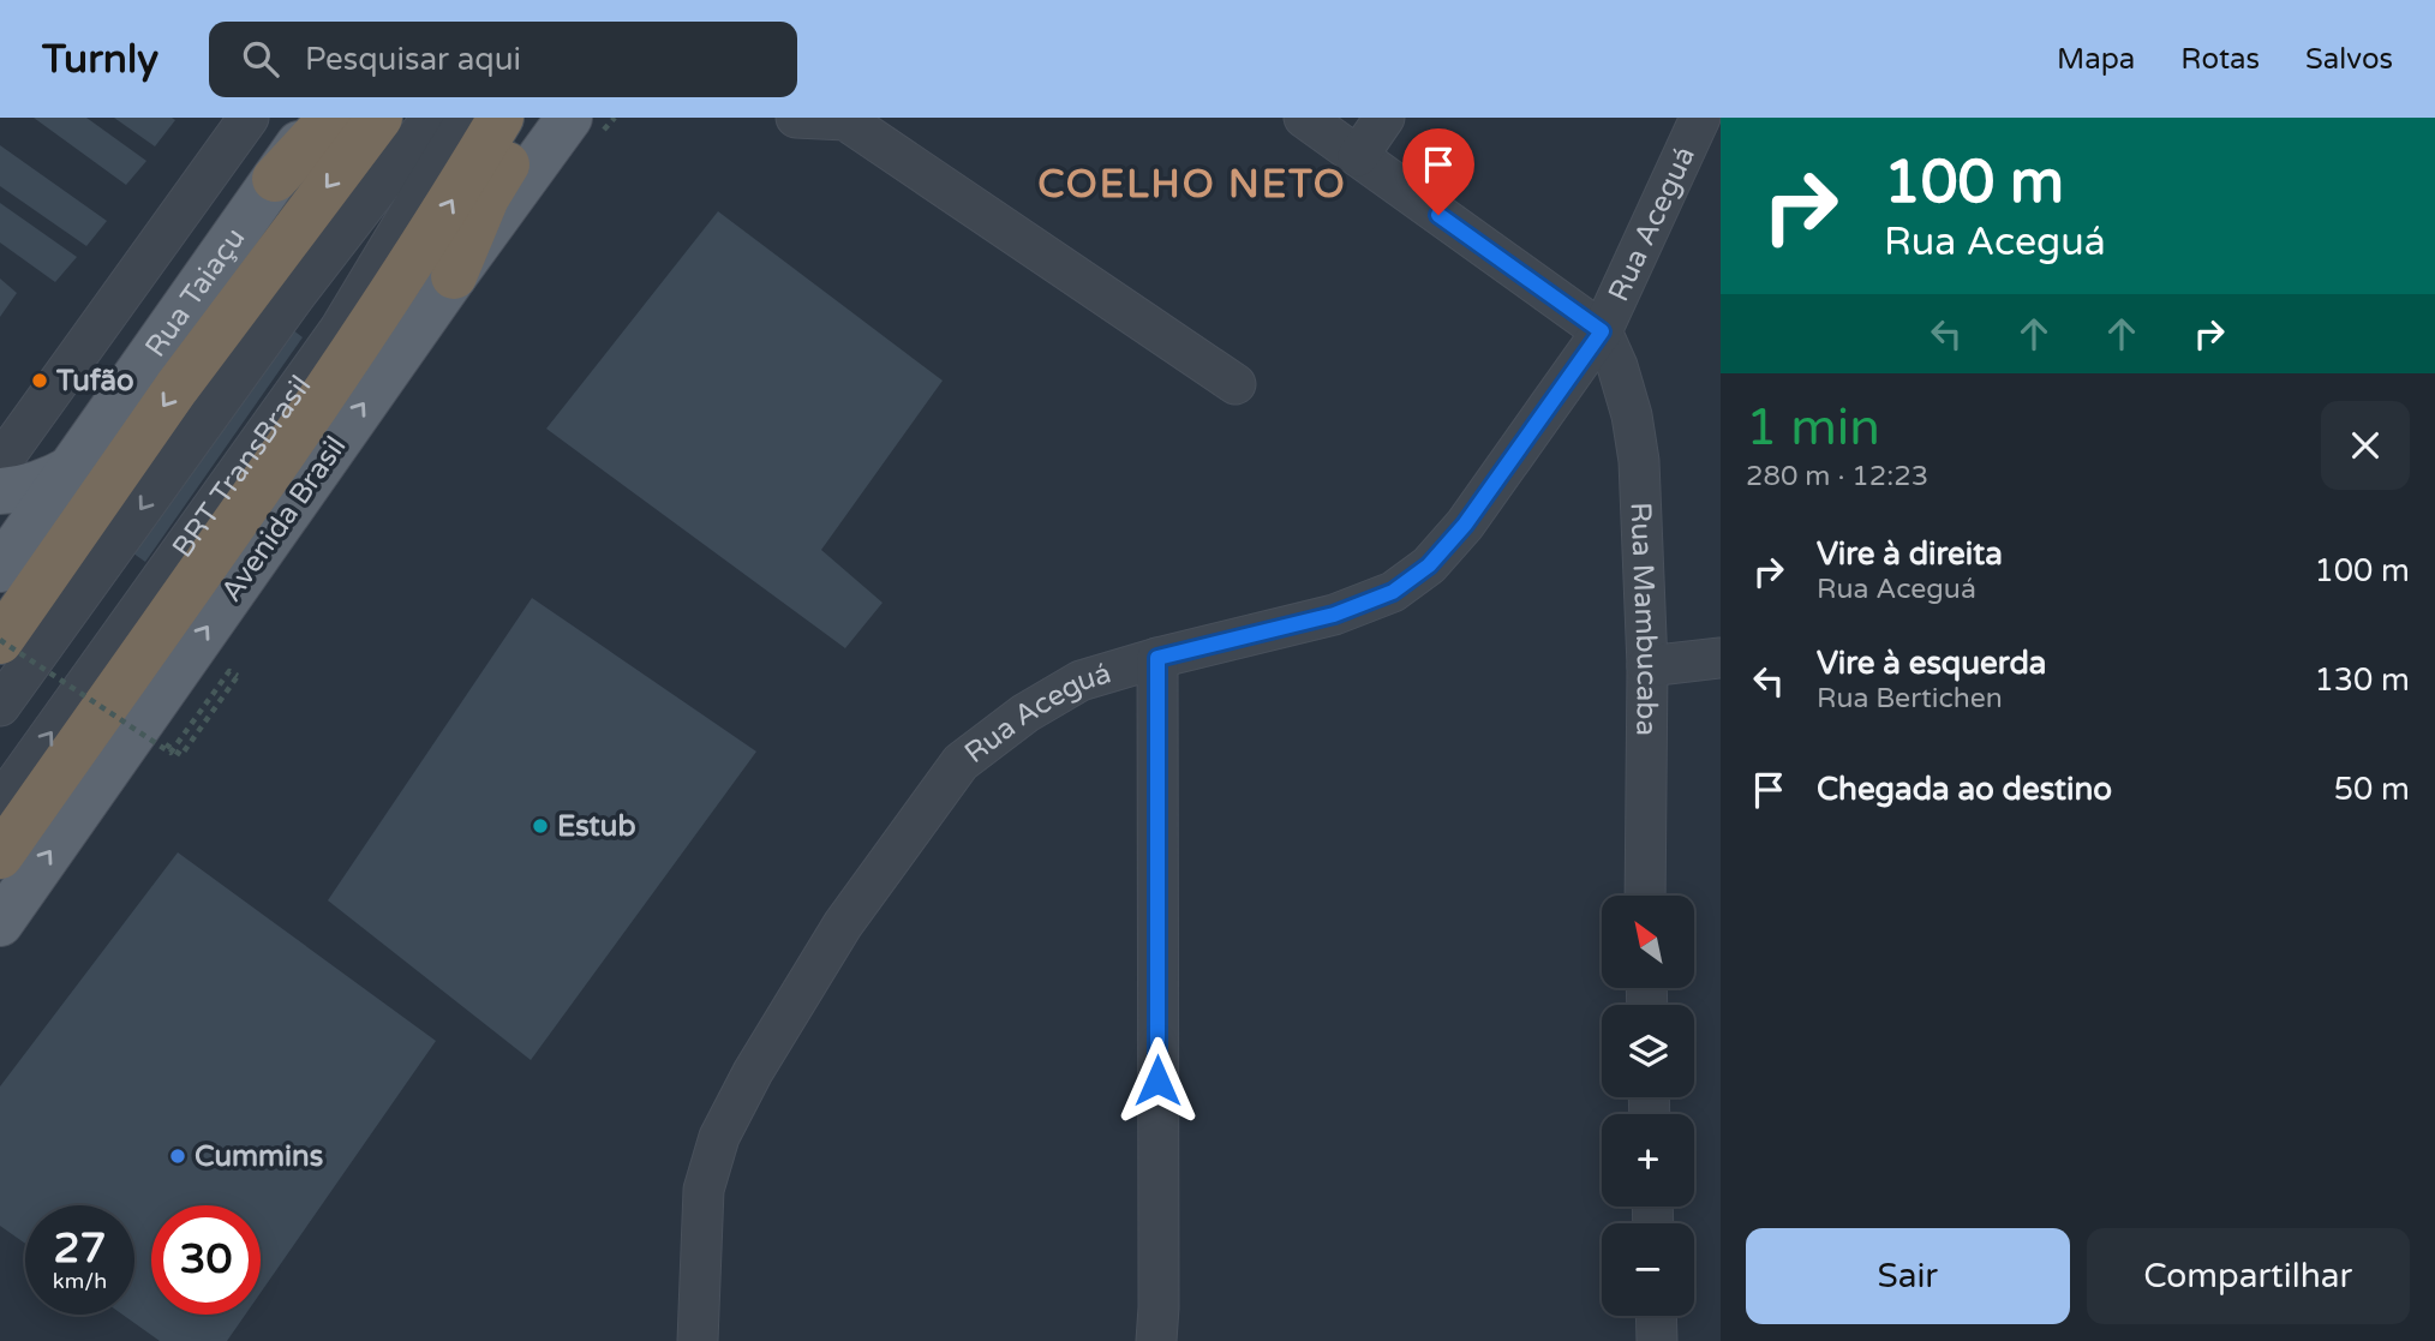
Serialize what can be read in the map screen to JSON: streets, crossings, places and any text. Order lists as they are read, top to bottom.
{
  "streets": {
    "highway": ["Avenida Brasil"],
    "main road": ["Rua Taiaçu"],
    "street": ["Rua Aceguá", "BRT TransBrasil", "Rua Mambucaba"]
  },
  "crossings": [
    ["Rua Aceguá", "Rua Mambucaba"]
  ],
  "districts": ["COELHO NETO"],
  "places": ["Tufão", "Estub", "Cummins"],
  "north": "top left",
  "page": {
    "header": "Turnly",
    "search": "Pesquisar aqui",
    "nav": ["Mapa", "Rotas", "Salvos"],
    "turn": ["100 m", "Rua Aceguá"],
    "heading": ["1 min", "280 m · 12:23"],
    "list": [
      {
        "name": "Vire à direita",
        "note": "Rua Aceguá",
        "value": "100 m"
      },
      {
        "name": "Vire à esquerda",
        "note": "Rua Bertichen",
        "value": "130 m"
      },
      {
        "name": "Chegada ao destino",
        "value": "50 m"
      }
    ],
    "map_buttons": ["+", "−"],
    "speed": "27 km/h",
    "limit": "30",
    "buttons": ["Sair", "Compartilhar"]
  }
}
